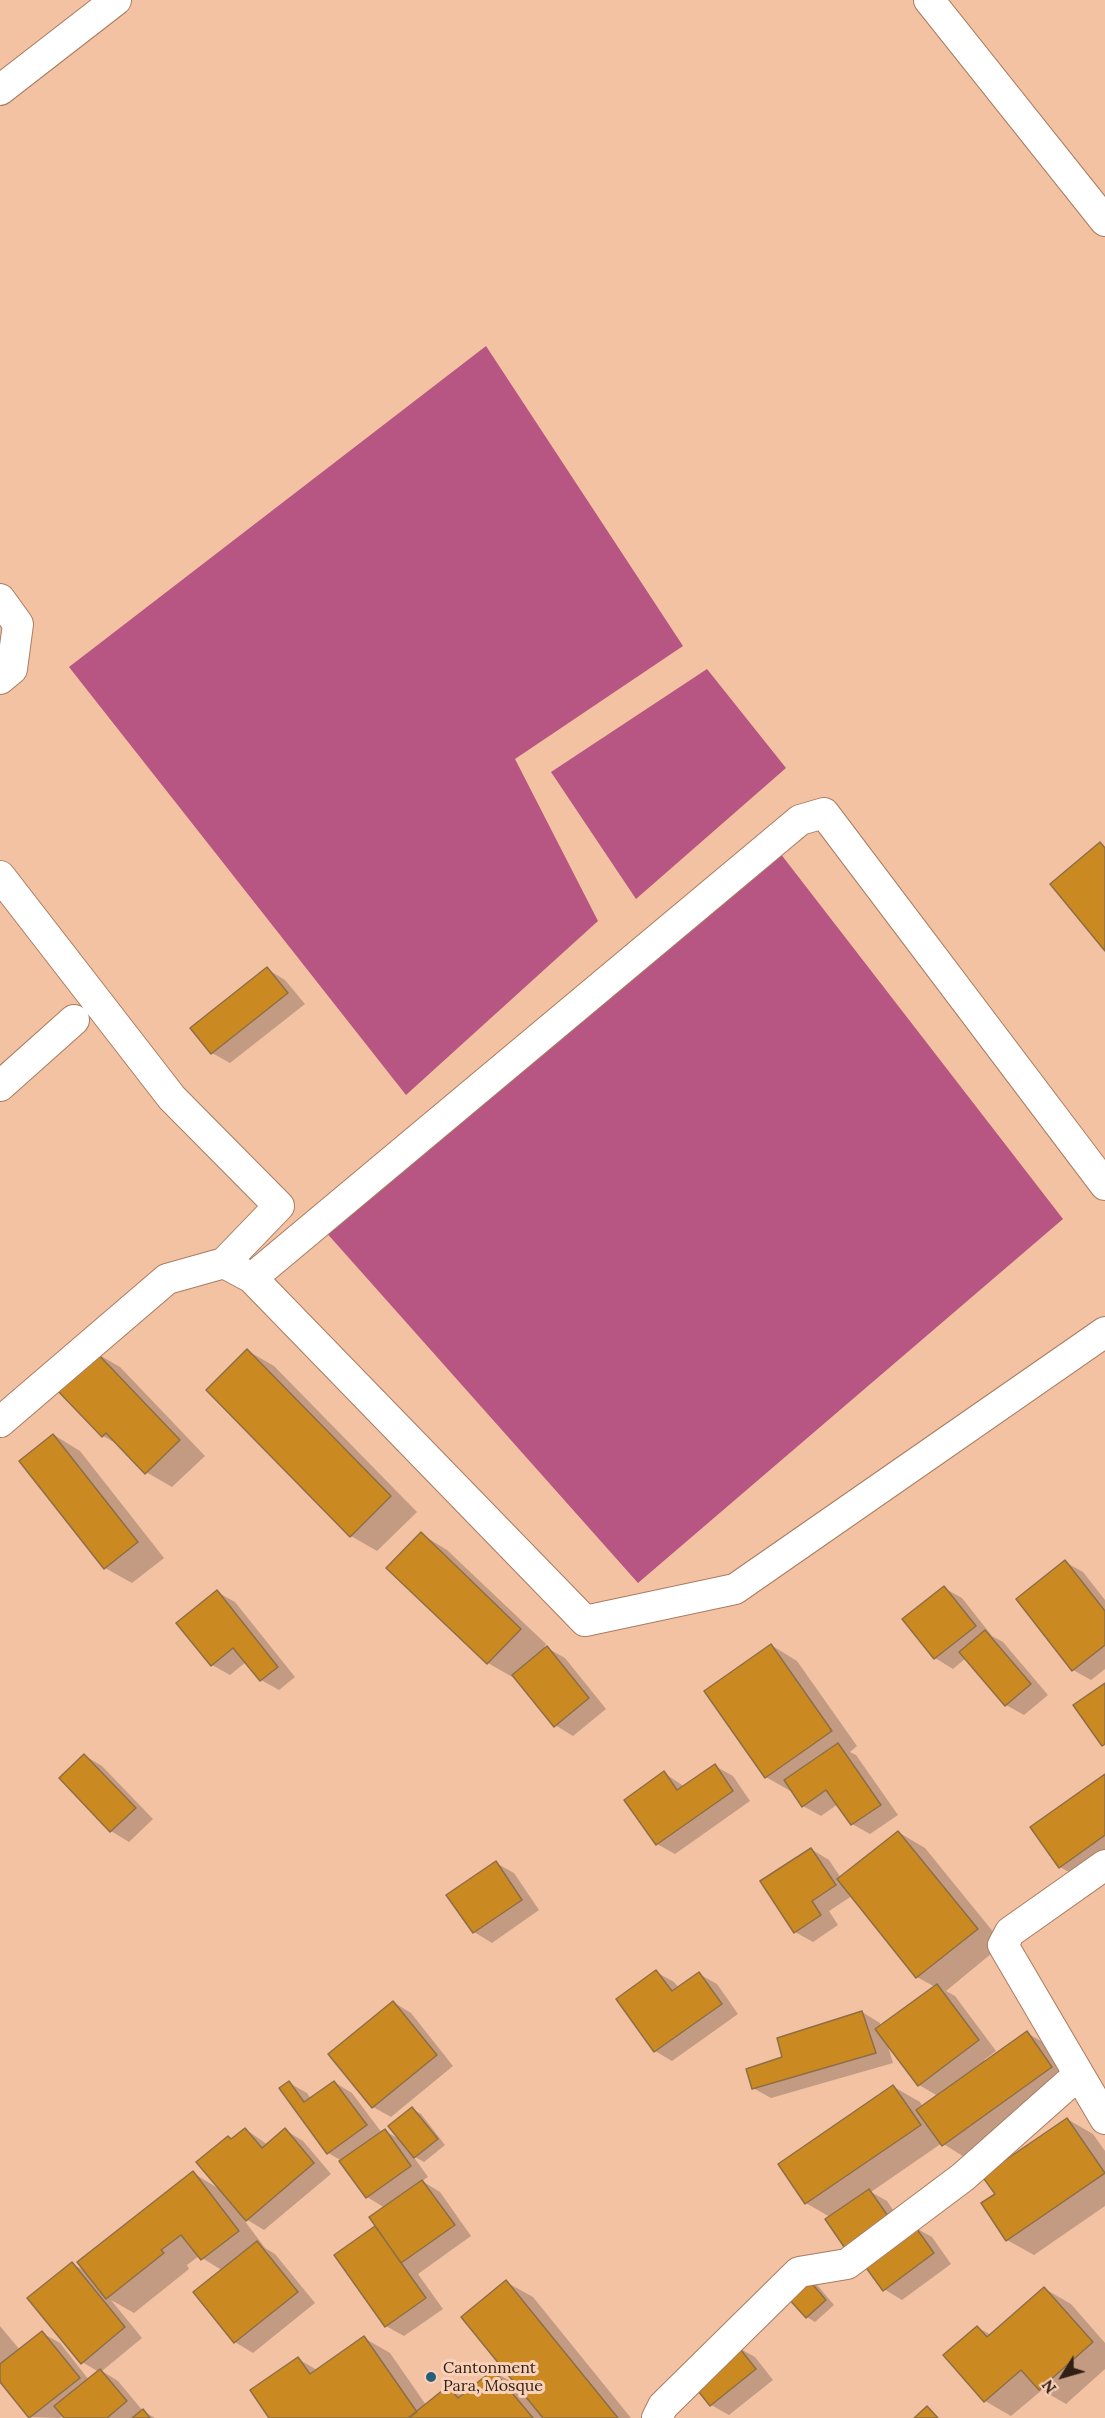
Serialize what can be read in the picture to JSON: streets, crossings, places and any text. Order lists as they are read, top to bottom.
{
  "places": ["Cantonment Para, Mosque"],
  "north": "bottom left"
}
